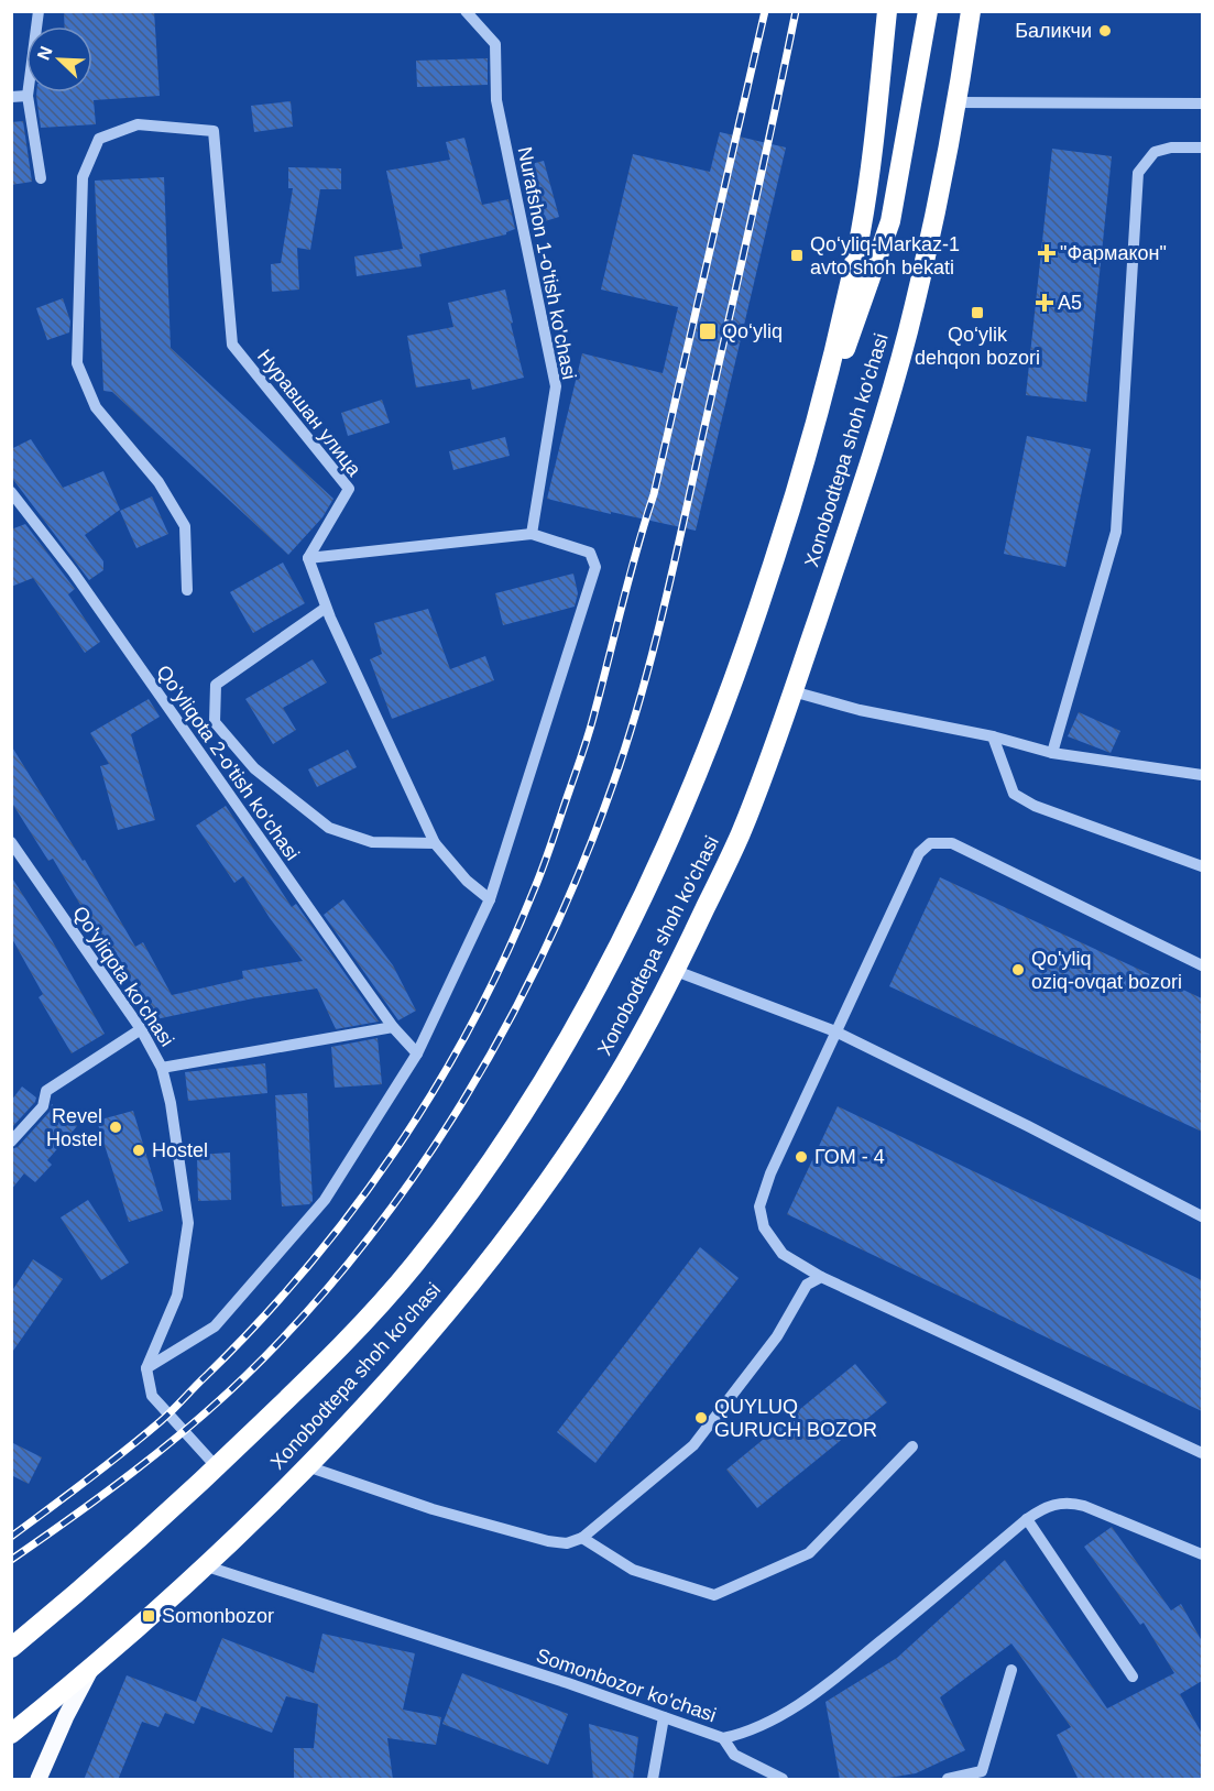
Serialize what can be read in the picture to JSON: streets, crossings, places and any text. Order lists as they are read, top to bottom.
{
  "streets": {
    "highway": ["Xonobodtepa shoh ko'chasi"],
    "street": [
      "Nurafshon 1-o'tish ko'chasi",
      "Нуравшан улица",
      "Qo'yliqota 2-o'tish ko'chasi",
      "Qo'yliqota ko'chasi",
      "Somonbozor ko'chasi"
    ]
  },
  "crossings": [
    ["Xonobodtepa shoh ko'chasi", "Somonbozor ko'chasi"]
  ],
  "places": {
    "other": [
      "Баликчи",
      "Qo'yliq oziq-ovqat bozori",
      "Revel Hostel",
      "Hostel",
      "ГОМ - 4",
      "QUYLUQ GURUCH BOZOR"
    ],
    "health": ["\"Фармакон\"", "А5"],
    "transit": [
      "Qoʻyliq-Markaz-1 avto shoh bekati",
      "Qo‘ylik dehqon bozori",
      "Qo‘yliq",
      "Somonbozor"
    ]
  },
  "north": "top left"
}
